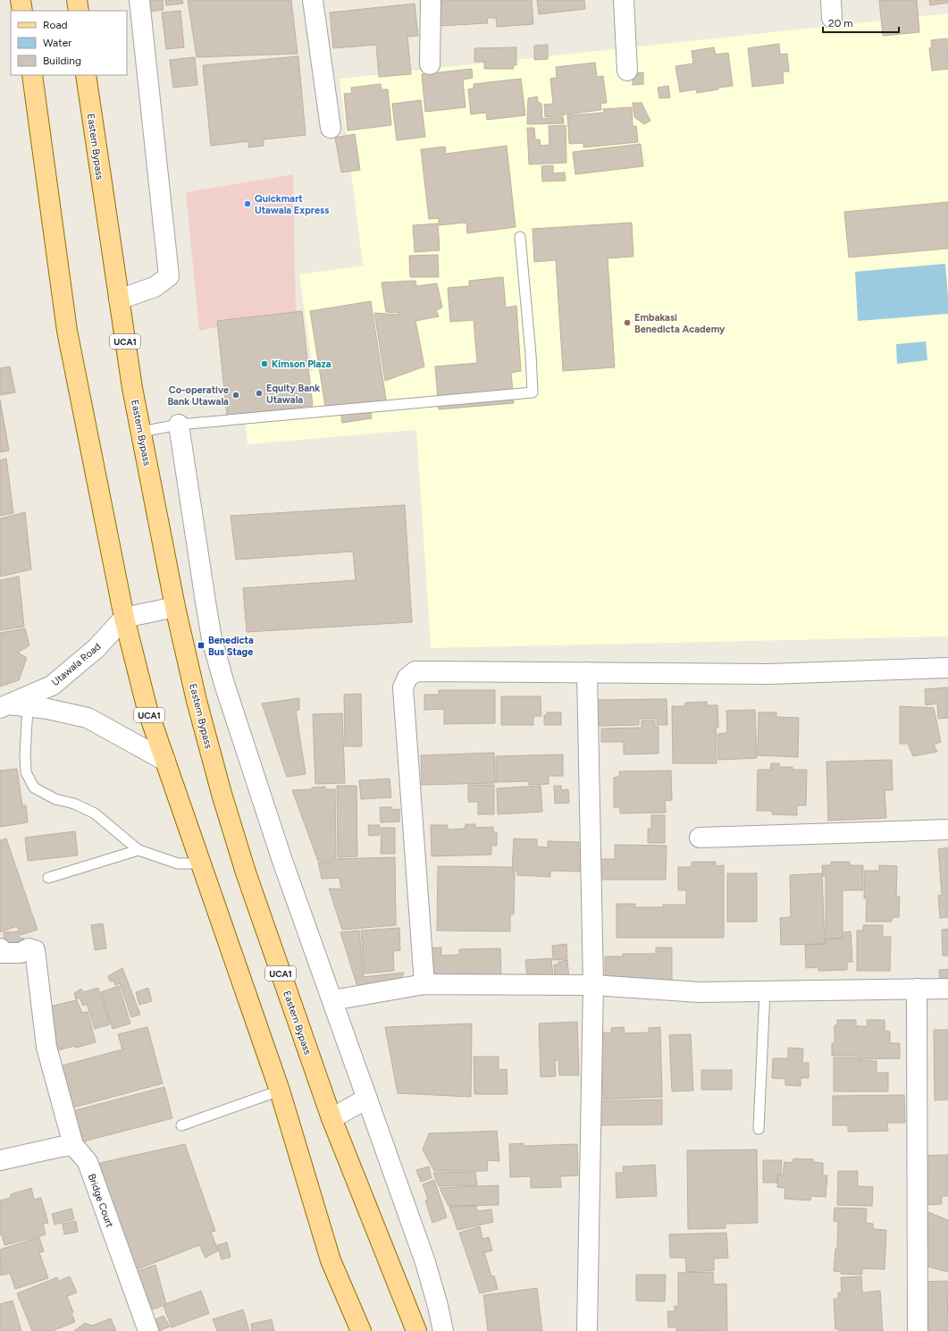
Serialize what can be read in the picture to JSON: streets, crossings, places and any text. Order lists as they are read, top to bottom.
{
  "streets": {
    "main road": ["Eastern Bypass", "UCA1"],
    "street": ["Utawala Road", "Bridge Court"]
  },
  "crossings": [
    ["UCA1", "Utawala Road"]
  ],
  "places": {
    "other": [
      "Quickmart Utawala Express",
      "Embakasi Benedicta Academy",
      "Kimson Plaza",
      "Equity Bank Utawala",
      "Co-operative Bank Utawala"
    ],
    "transit": ["Benedicta Bus Stage"]
  },
  "legend": ["Road", "Water", "Building"],
  "scale_bar": "20 m"
}
